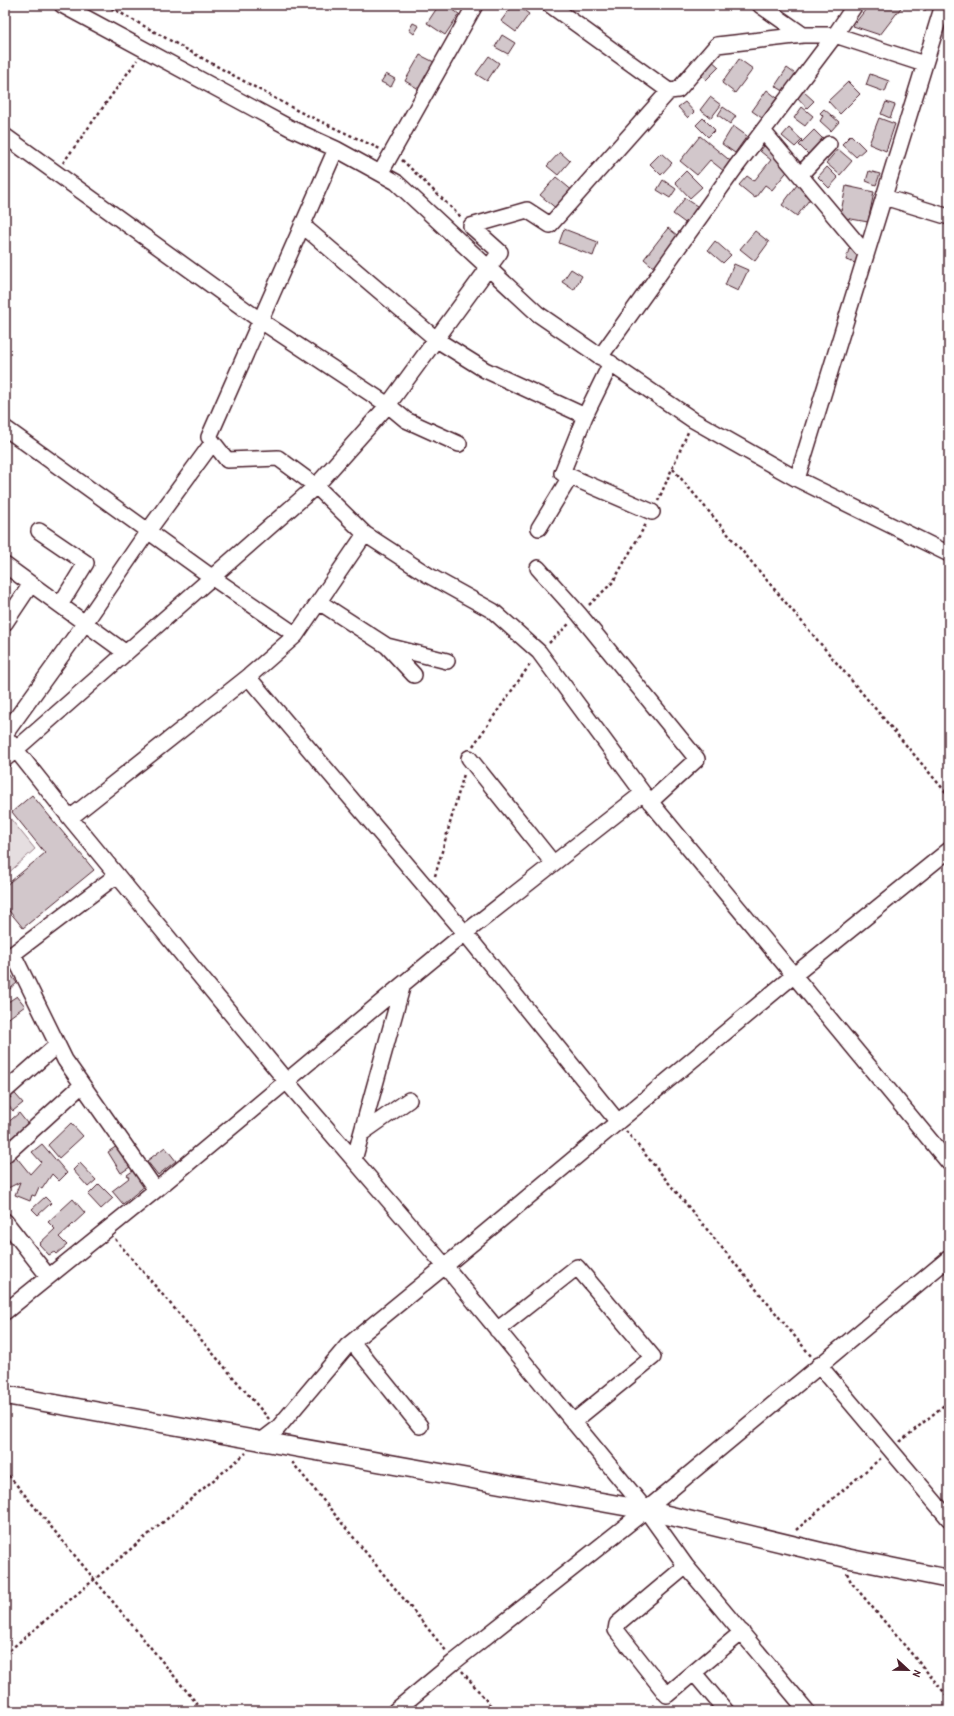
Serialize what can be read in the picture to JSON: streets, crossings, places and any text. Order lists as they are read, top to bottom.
{
  "north": "right"
}
